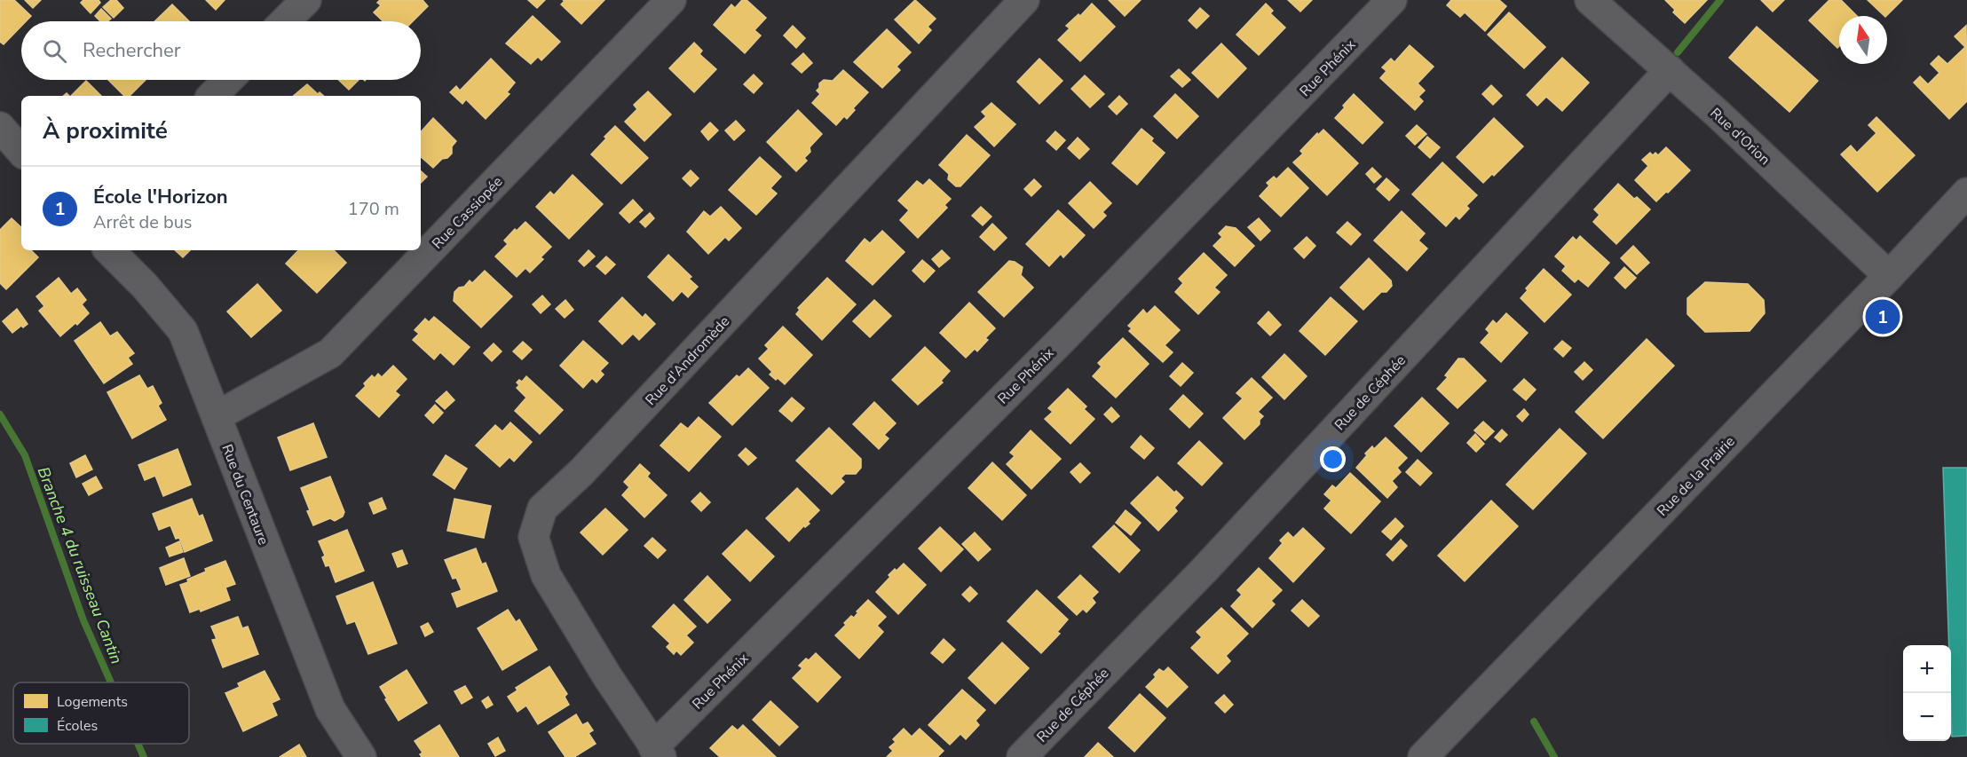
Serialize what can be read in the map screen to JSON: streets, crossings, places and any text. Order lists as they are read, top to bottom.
{
  "streets": {
    "street": [
      "Rue Phénix",
      "Rue d'Orion",
      "Rue Cassiopée",
      "Rue d'Andromède",
      "Rue de Céphée",
      "Rue de la Prairie",
      "Rue du Centaure"
    ]
  },
  "crossings": [
    ["Rue Phénix", "Rue d'Andromède"],
    ["Rue d'Orion", "Rue de Céphée"],
    ["Rue d'Orion", "Rue de la Prairie"],
    ["Rue Cassiopée", "Rue du Centaure"]
  ],
  "water": ["Branche 4 du ruisseau Cantin"],
  "legend": ["Logements", "Écoles"],
  "north": "top",
  "page": {
    "search": "Rechercher",
    "heading": "À proximité",
    "list": [
      {
        "mark": "1",
        "name": "École l'Horizon",
        "note": "Arrêt de bus",
        "value": "170 m"
      }
    ],
    "pins": "1",
    "map_buttons": ["+", "−"]
  }
}
